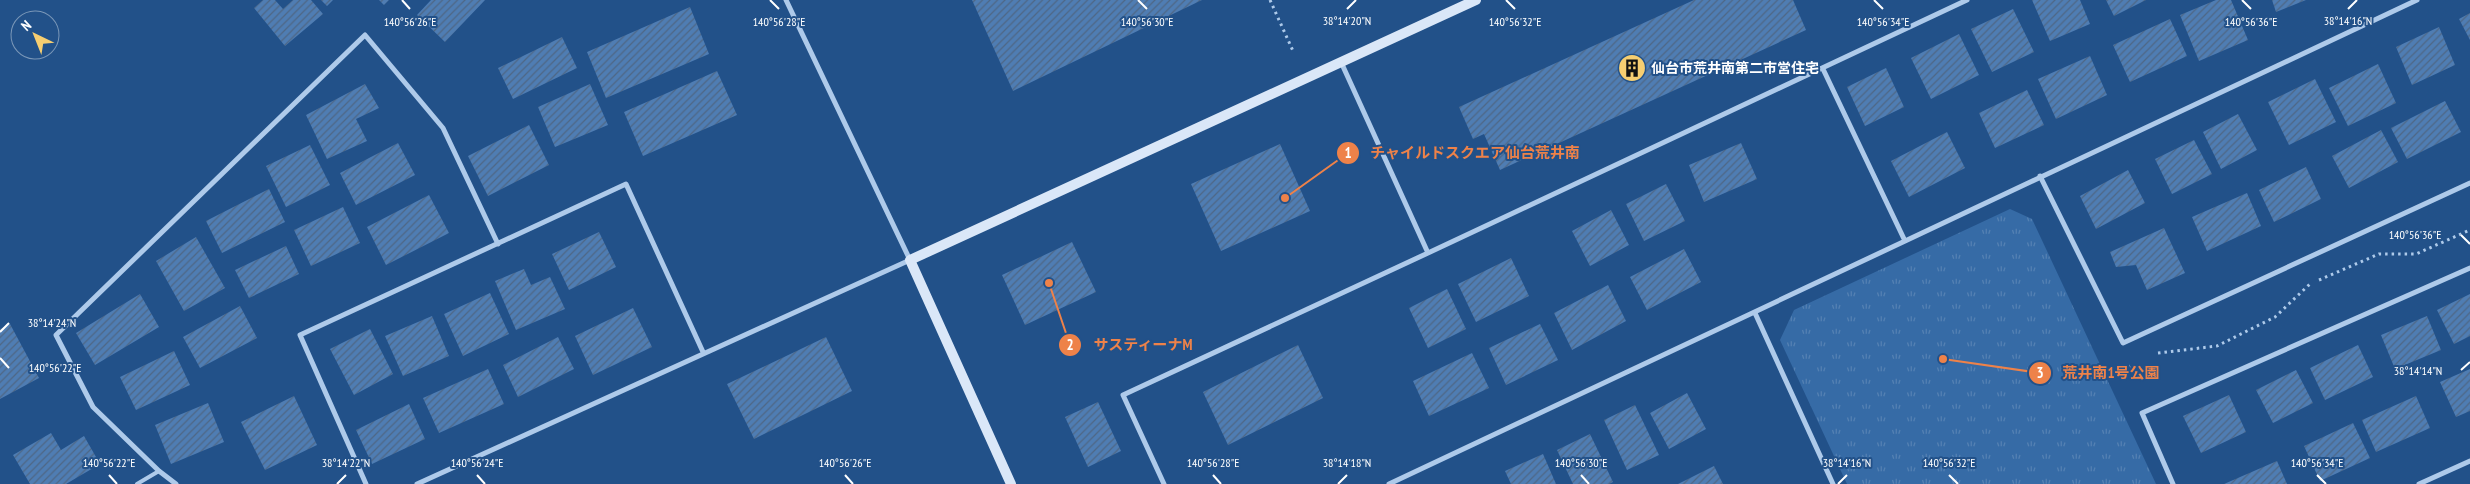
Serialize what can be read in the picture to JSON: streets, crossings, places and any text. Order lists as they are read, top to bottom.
{
  "places": {
    "building": ["仙台市荒井南第二市営住宅"],
    "other": ["チャイルドスクエア仙台荒井南", "サスティーナM", "荒井南1号公園"]
  },
  "north": "top left",
  "coordinates": [
    "38°14'20\"N",
    "38°14'16\"N",
    "140°56'26\"E",
    "140°56'28\"E",
    "140°56'32\"E",
    "140°56'34\"E",
    "140°56'36\"E",
    "140°56'30\"E",
    "38°14'24\"N",
    "140°56'22\"E",
    "38°14'14\"N",
    "140°56'24\"E",
    "38°14'22\"N",
    "38°14'18\"N"
  ]
}
